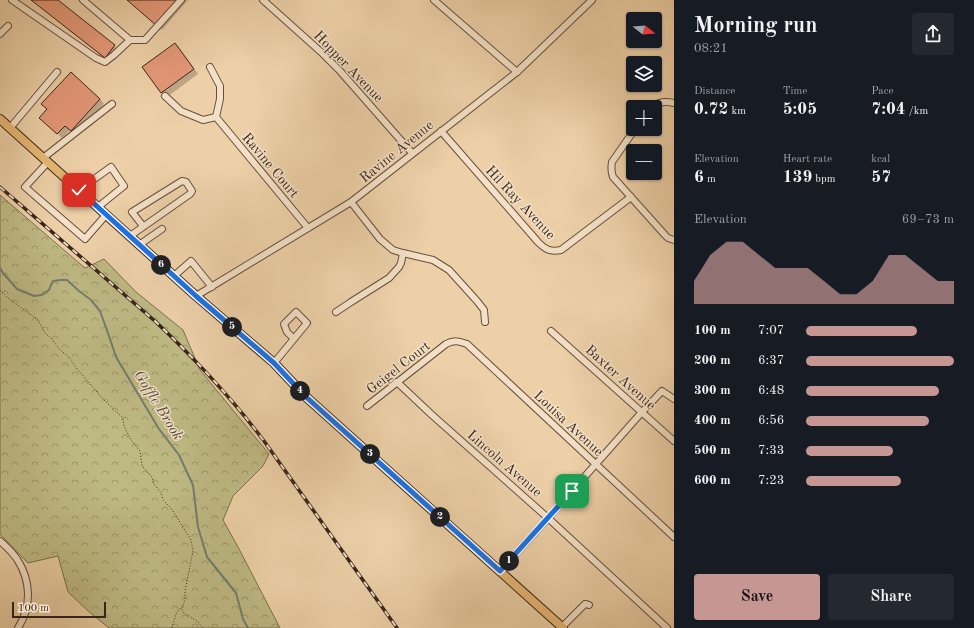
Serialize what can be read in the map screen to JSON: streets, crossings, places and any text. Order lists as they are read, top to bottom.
{
  "streets": {
    "street": [
      "Hopper Avenue",
      "Ravine Avenue",
      "Ravine Court",
      "Hil Ray Avenue",
      "Geigel Court",
      "Baxter Avenue",
      "Louisa Avenue",
      "Lincoln Avenue"
    ]
  },
  "crossings": [
    ["Hopper Avenue", "Ravine Avenue"],
    ["Ravine Avenue", "Ravine Court"],
    ["Ravine Avenue", "Hil Ray Avenue"],
    ["Geigel Court", "Louisa Avenue"],
    ["Geigel Court", "Lincoln Avenue"]
  ],
  "water": ["Goffle Brook"],
  "scale_bar": "100 m",
  "north": "right",
  "page": {
    "heading": ["Morning run", "08:21"],
    "map_buttons": ["+", "−"],
    "stats": [
      ["Distance", "0.72 km"],
      ["Time", "5:05"],
      ["Pace", "7:04 /km"],
      ["Elevation", "6 m"],
      ["Heart rate", "139 bpm"],
      ["kcal", "57"]
    ],
    "chart": ["Elevation", "69–73 m"],
    "pins": [
      "6",
      "5",
      "4",
      "3",
      "2",
      "1"
    ],
    "list": [
      {
        "name": "100 m",
        "note": "7:07"
      },
      {
        "name": "200 m",
        "note": "6:37"
      },
      {
        "name": "300 m",
        "note": "6:48"
      },
      {
        "name": "400 m",
        "note": "6:56"
      },
      {
        "name": "500 m",
        "note": "7:33"
      },
      {
        "name": "600 m",
        "note": "7:23"
      }
    ],
    "buttons": ["Save", "Share"],
    "scale": "100 m"
  }
}
